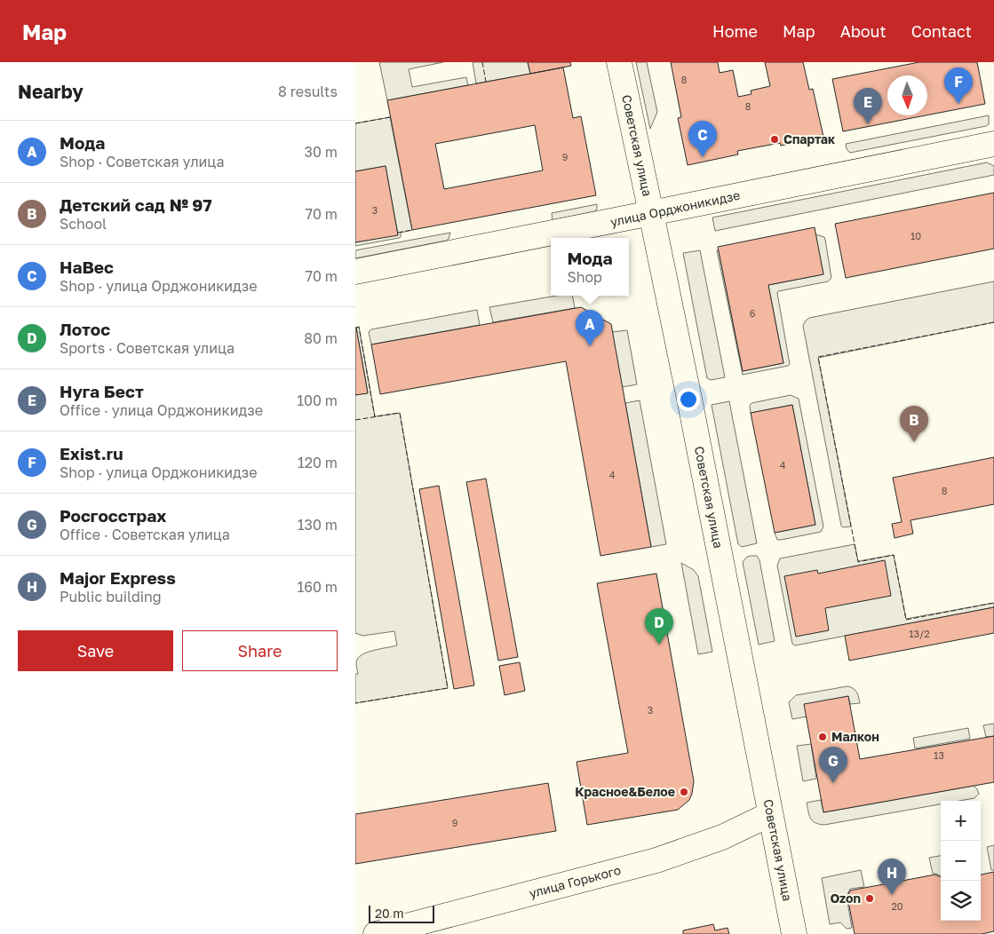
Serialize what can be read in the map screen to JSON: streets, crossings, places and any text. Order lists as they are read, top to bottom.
{
  "streets": {
    "street": ["Советская улица", "улица Орджоникидзе", "улица Горького"]
  },
  "crossings": [
    ["Советская улица", "улица Орджоникидзе"],
    ["Советская улица", "улица Горького"]
  ],
  "places": [
    "Спартак",
    "Малкон",
    "Красное&Белое",
    "Ozon"
  ],
  "house_numbers": [
    "8",
    "8",
    "9",
    "3",
    "10",
    "6",
    "4",
    "4",
    "8",
    "13/2",
    "3",
    "13",
    "9",
    "20"
  ],
  "scale_bar": "20 m",
  "north": "bottom",
  "page": {
    "header": "Map",
    "nav": [
      "Home",
      "Map",
      "About",
      "Contact"
    ],
    "heading": ["Nearby", "8 results"],
    "pins": [
      "F",
      "E",
      "C",
      "A",
      "B",
      "D",
      "G",
      "H"
    ],
    "list": [
      {
        "mark": "A",
        "name": "Мода",
        "note": "Shop · Советская улица",
        "value": "30 m"
      },
      {
        "mark": "B",
        "name": "Детский сад № 97",
        "note": "School",
        "value": "70 m"
      },
      {
        "mark": "C",
        "name": "НаВес",
        "note": "Shop · улица Орджоникидзе",
        "value": "70 m"
      },
      {
        "mark": "D",
        "name": "Лотос",
        "note": "Sports · Советская улица",
        "value": "80 m"
      },
      {
        "mark": "E",
        "name": "Нуга Бест",
        "note": "Office · улица Орджоникидзе",
        "value": "100 m"
      },
      {
        "mark": "F",
        "name": "Exist.ru",
        "note": "Shop · улица Орджоникидзе",
        "value": "120 m"
      },
      {
        "mark": "G",
        "name": "Росгосстрах",
        "note": "Office · Советская улица",
        "value": "130 m"
      },
      {
        "mark": "H",
        "name": "Major Express",
        "note": "Public building",
        "value": "160 m"
      }
    ],
    "popup": ["Мода", "Shop"],
    "buttons": ["Save", "Share"],
    "map_buttons": ["+", "−"],
    "scale": "20 m"
  }
}
